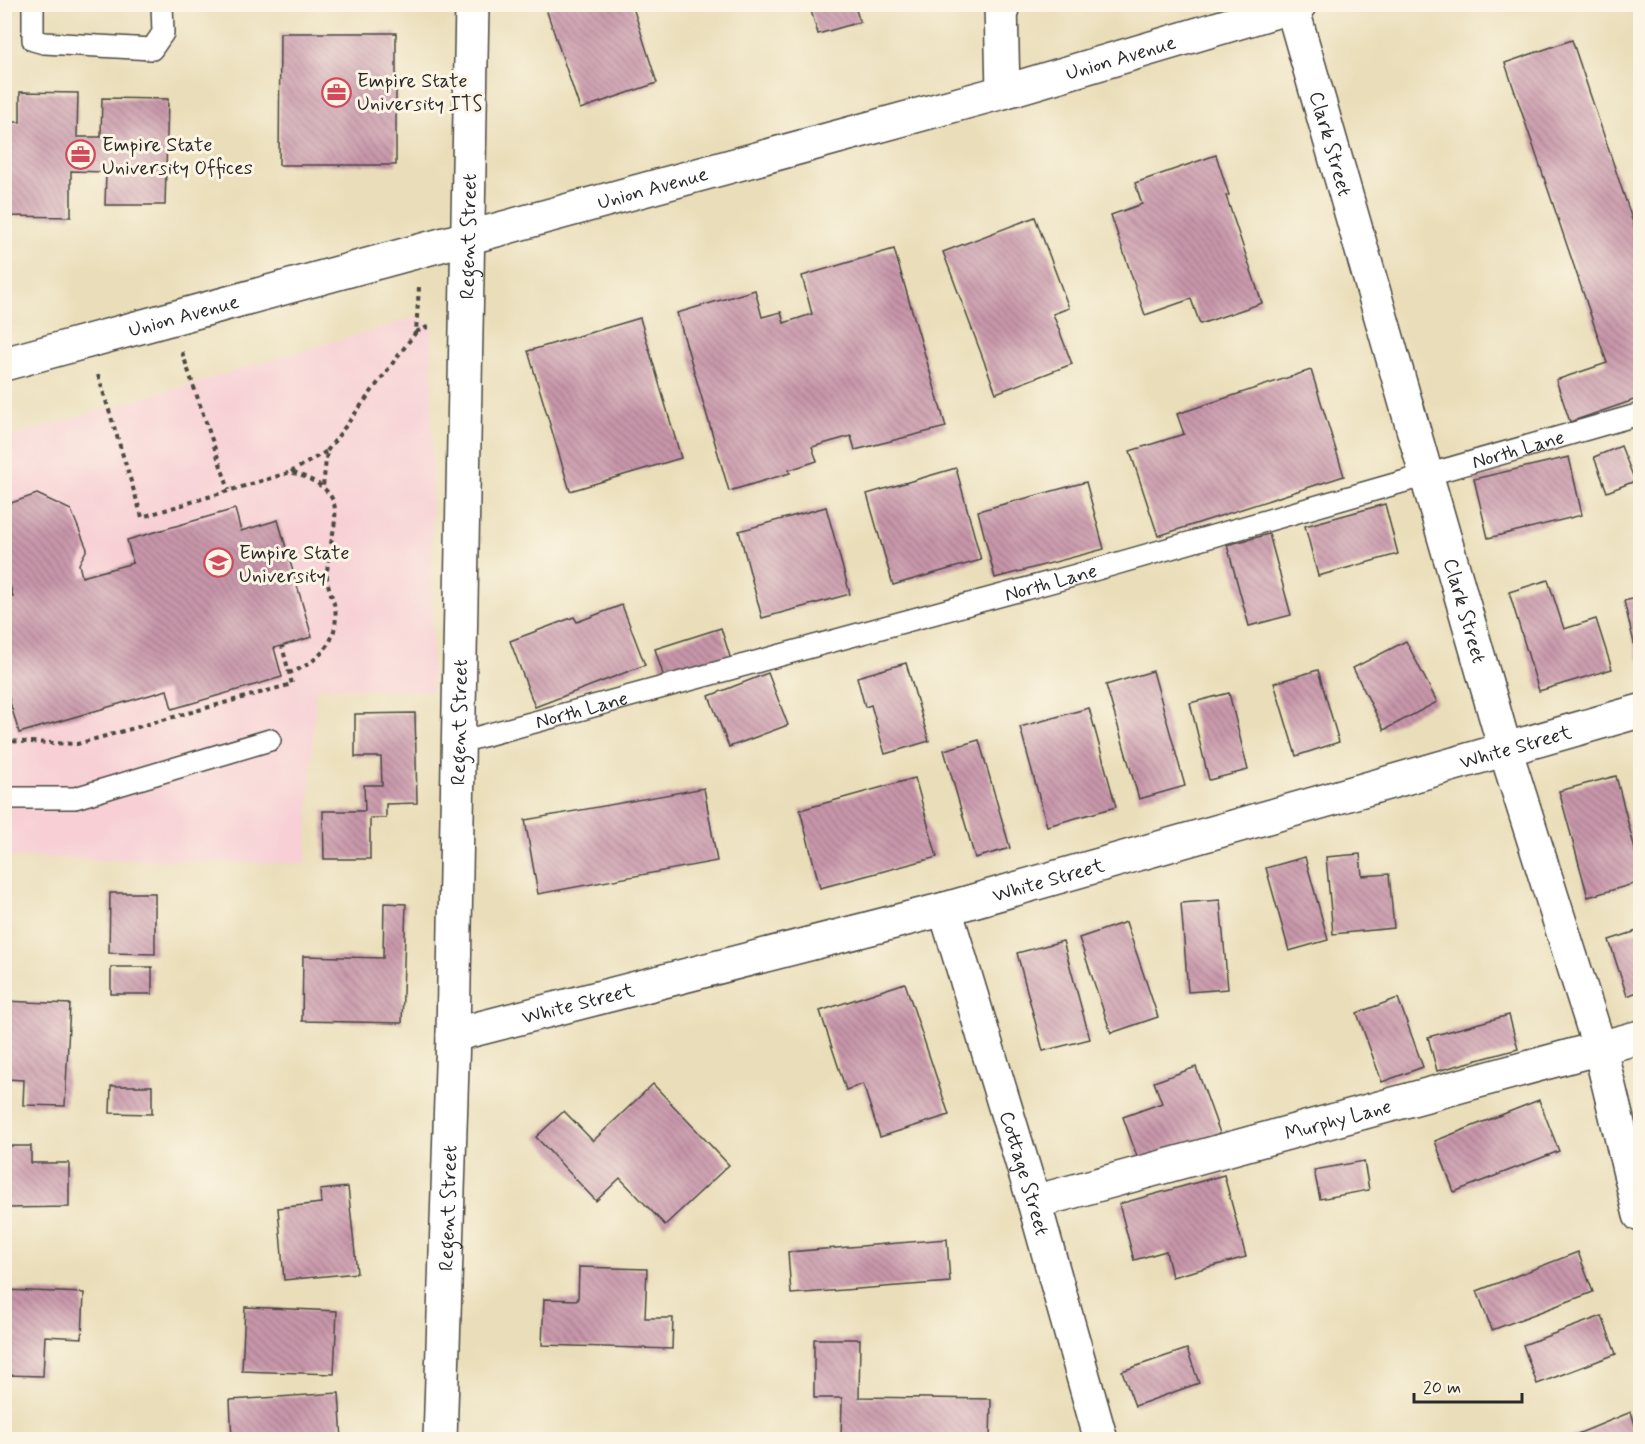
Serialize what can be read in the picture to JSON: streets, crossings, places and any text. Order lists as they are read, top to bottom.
{
  "streets": {
    "street": [
      "Union Avenue",
      "Clark Street",
      "Regent Street",
      "White Street",
      "Murphy Lane",
      "Cottage Street"
    ],
    "lane": ["North Lane"]
  },
  "crossings": [
    ["Union Avenue", "Clark Street"],
    ["Union Avenue", "Regent Street"],
    ["Clark Street", "North Lane"],
    ["Clark Street", "White Street"],
    ["Clark Street", "Murphy Lane"],
    ["Regent Street", "North Lane"],
    ["Regent Street", "White Street"],
    ["White Street", "Cottage Street"],
    ["Murphy Lane", "Cottage Street"]
  ],
  "places": {
    "office": ["Empire State University ITS", "Empire State University Offices"],
    "school or university": ["Empire State University"]
  },
  "scale_bar": "20 m"
}
